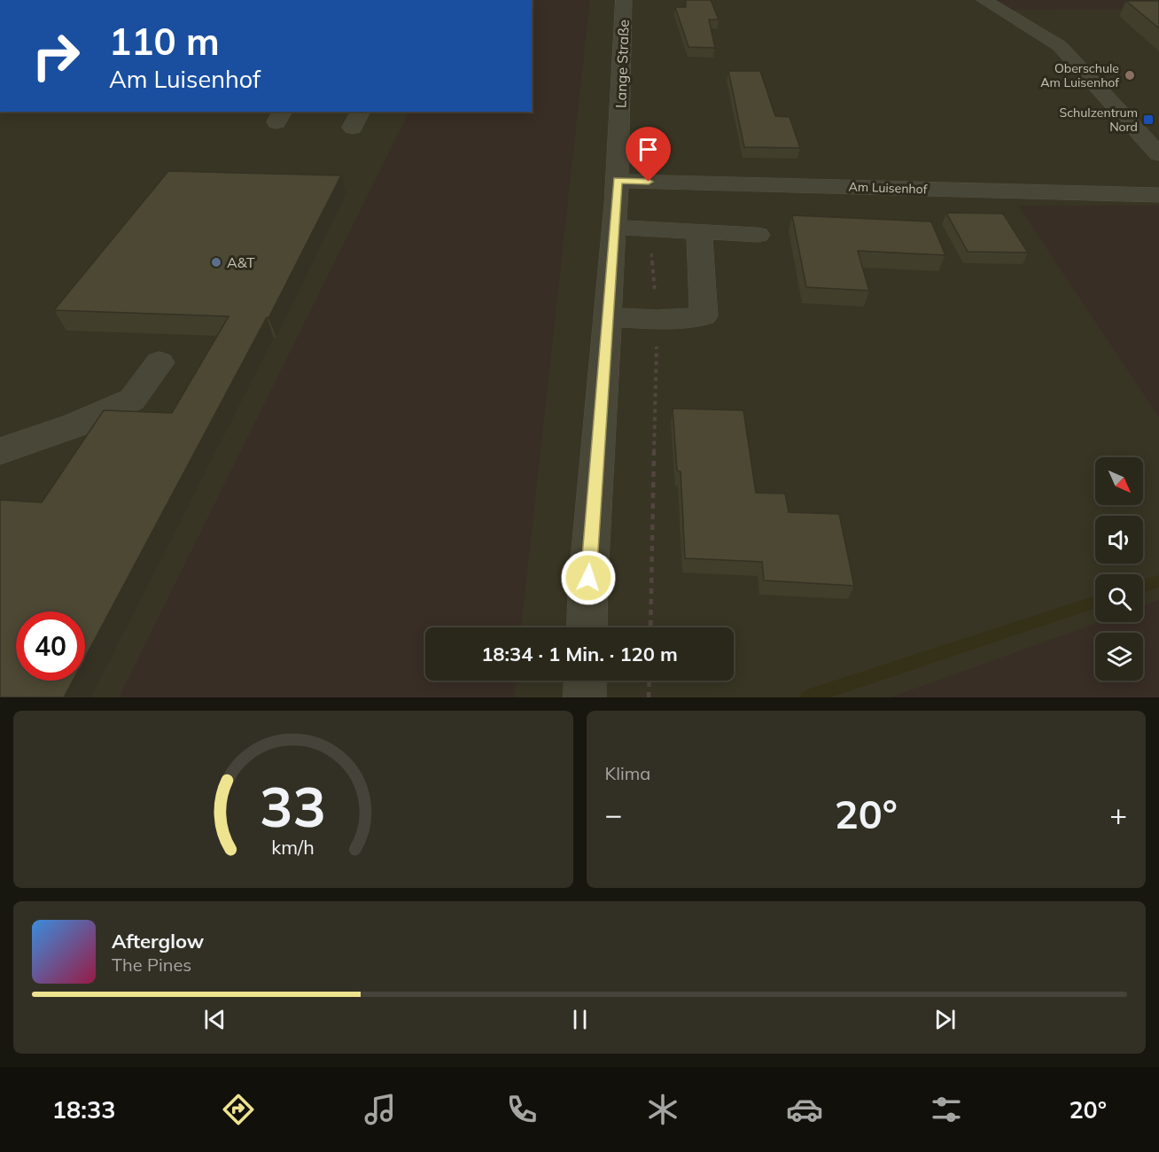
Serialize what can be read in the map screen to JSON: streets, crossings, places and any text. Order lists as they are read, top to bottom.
{
  "streets": {
    "street": ["Lange Straße", "Am Luisenhof"]
  },
  "crossings": [
    ["Lange Straße", "Am Luisenhof"]
  ],
  "places": {
    "other": ["Oberschule Am Luisenhof", "A&T"],
    "transit": ["Schulzentrum Nord"]
  },
  "north": "bottom right",
  "page": {
    "turn": ["110 m", "Am Luisenhof"],
    "limit": "40",
    "trip": "18:34 · 1 Min. · 120 m",
    "tile": "Klima",
    "heat": ["−", "20°", "+"],
    "song": ["Afterglow", "The Pines"],
    "tabs": ["18:33", "20°"],
    "gauge": ["33", "km/h"]
  }
}
